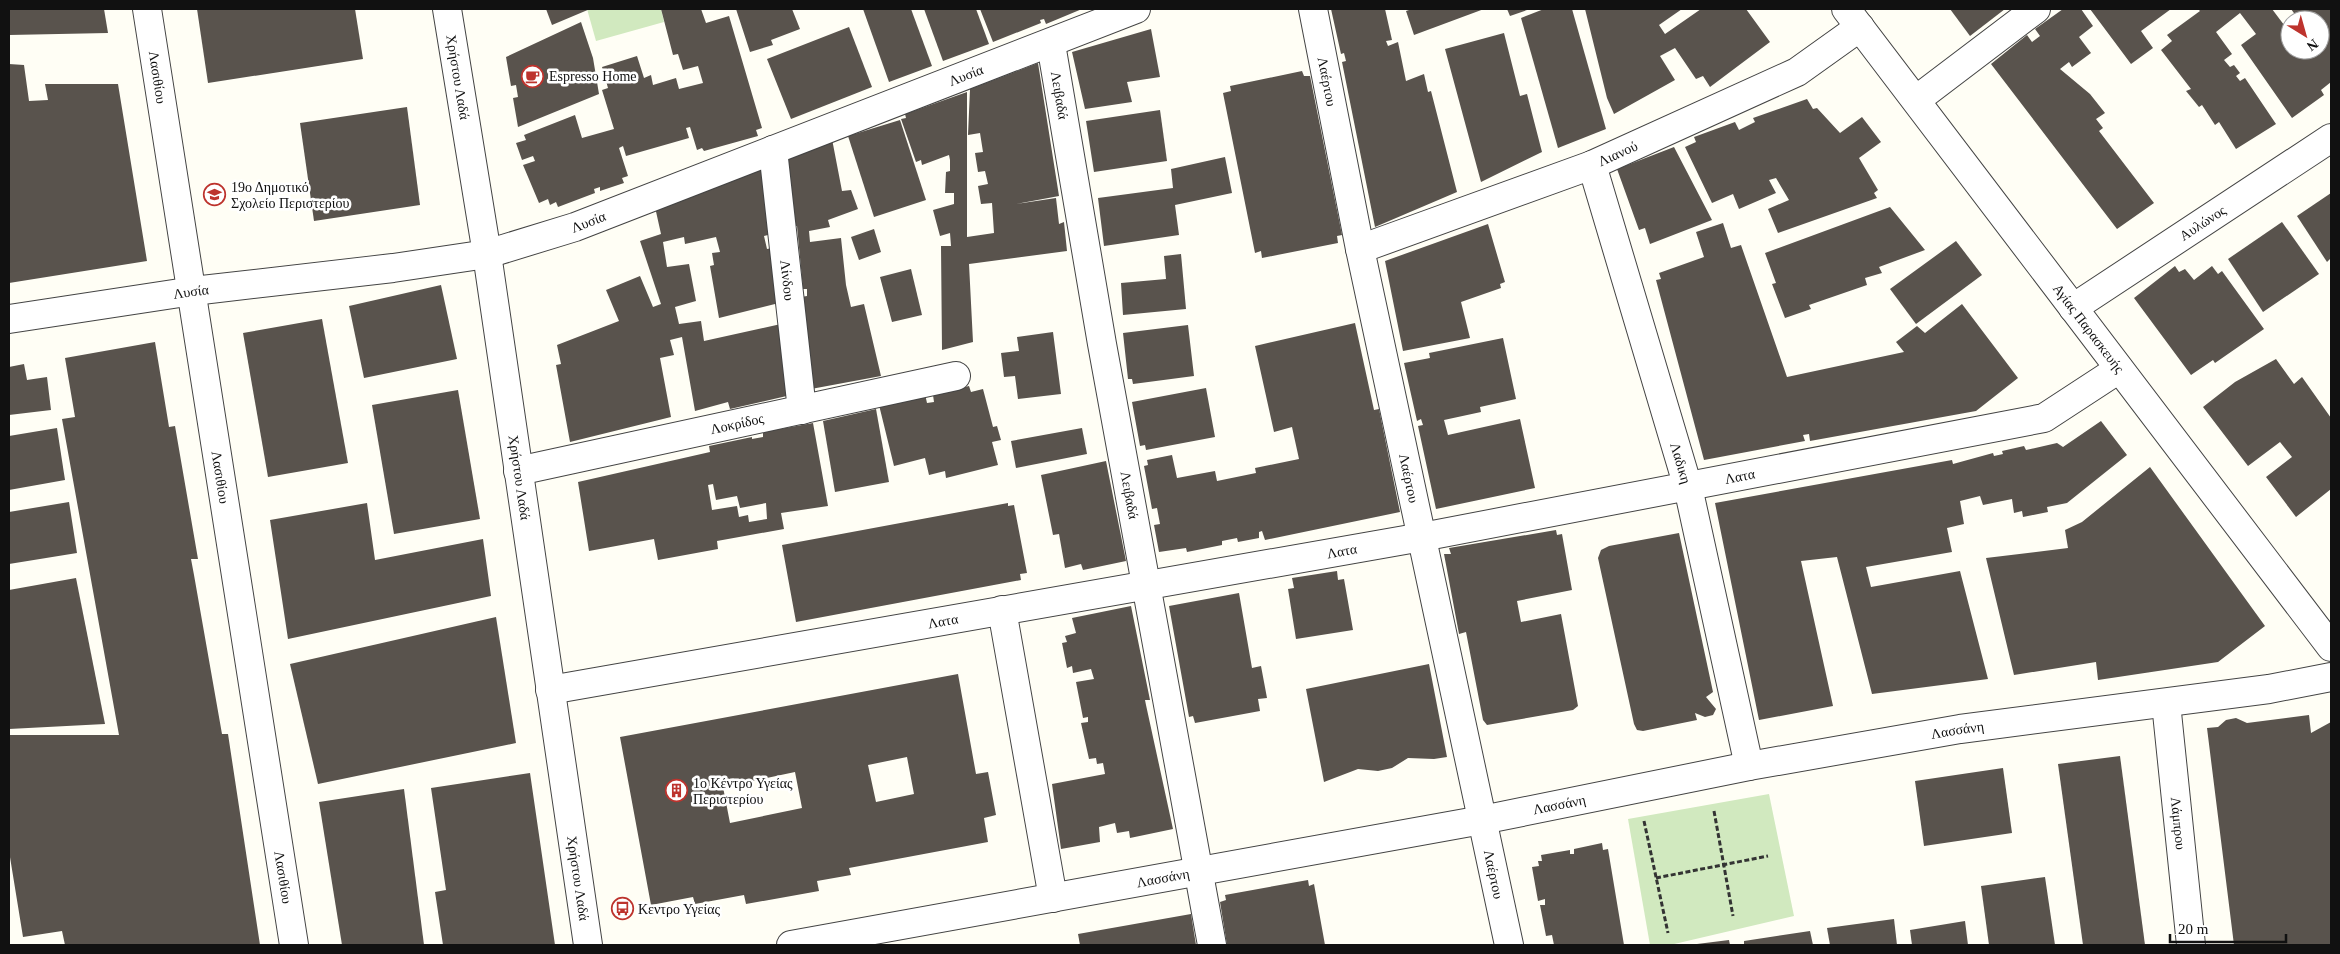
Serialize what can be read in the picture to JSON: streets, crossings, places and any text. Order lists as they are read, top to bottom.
{
  "streets": {
    "street": [
      "Χρήστου Λαδά",
      "Λυσία",
      "Λασιθίου",
      "Λαέρτου",
      "Λειβαδά",
      "Λιανού",
      "Αυλώνος",
      "Λίνδου",
      "Αγίας Παρασκευής",
      "Λοκρίδος",
      "Λαδικη",
      "Λατα",
      "Λασσάνη",
      "Λάμπρου"
    ]
  },
  "crossings": [
    ["Χρήστου Λαδά", "Λυσία"],
    ["Χρήστου Λαδά", "Λοκρίδος"],
    ["Χρήστου Λαδά", "Λατα"],
    ["Λυσία", "Λασιθίου"],
    ["Λυσία", "Λειβαδά"],
    ["Λυσία", "Λίνδου"],
    ["Λαέρτου", "Λιανού"],
    ["Λαέρτου", "Λατα"],
    ["Λαέρτου", "Λασσάνη"],
    ["Λειβαδά", "Λατα"],
    ["Λειβαδά", "Λασσάνη"],
    ["Λιανού", "Αγίας Παρασκευής"],
    ["Λιανού", "Λαδικη"],
    ["Αυλώνος", "Αγίας Παρασκευής"],
    ["Λίνδου", "Λοκρίδος"],
    ["Αγίας Παρασκευής", "Λατα"],
    ["Λαδικη", "Λατα"],
    ["Λαδικη", "Λασσάνη"],
    ["Λασσάνη", "Λάμπρου"]
  ],
  "places": {
    "cafe": ["Espresso Home"],
    "school or university": ["19ο Δημοτικό Σχολείο Περιστερίου"],
    "building": ["1ο Κέντρο Υγείας Περιστερίου"],
    "bus stop": ["Κεντρο Υγείας"]
  },
  "scale_bar": "20 m",
  "north": "bottom right"
}
